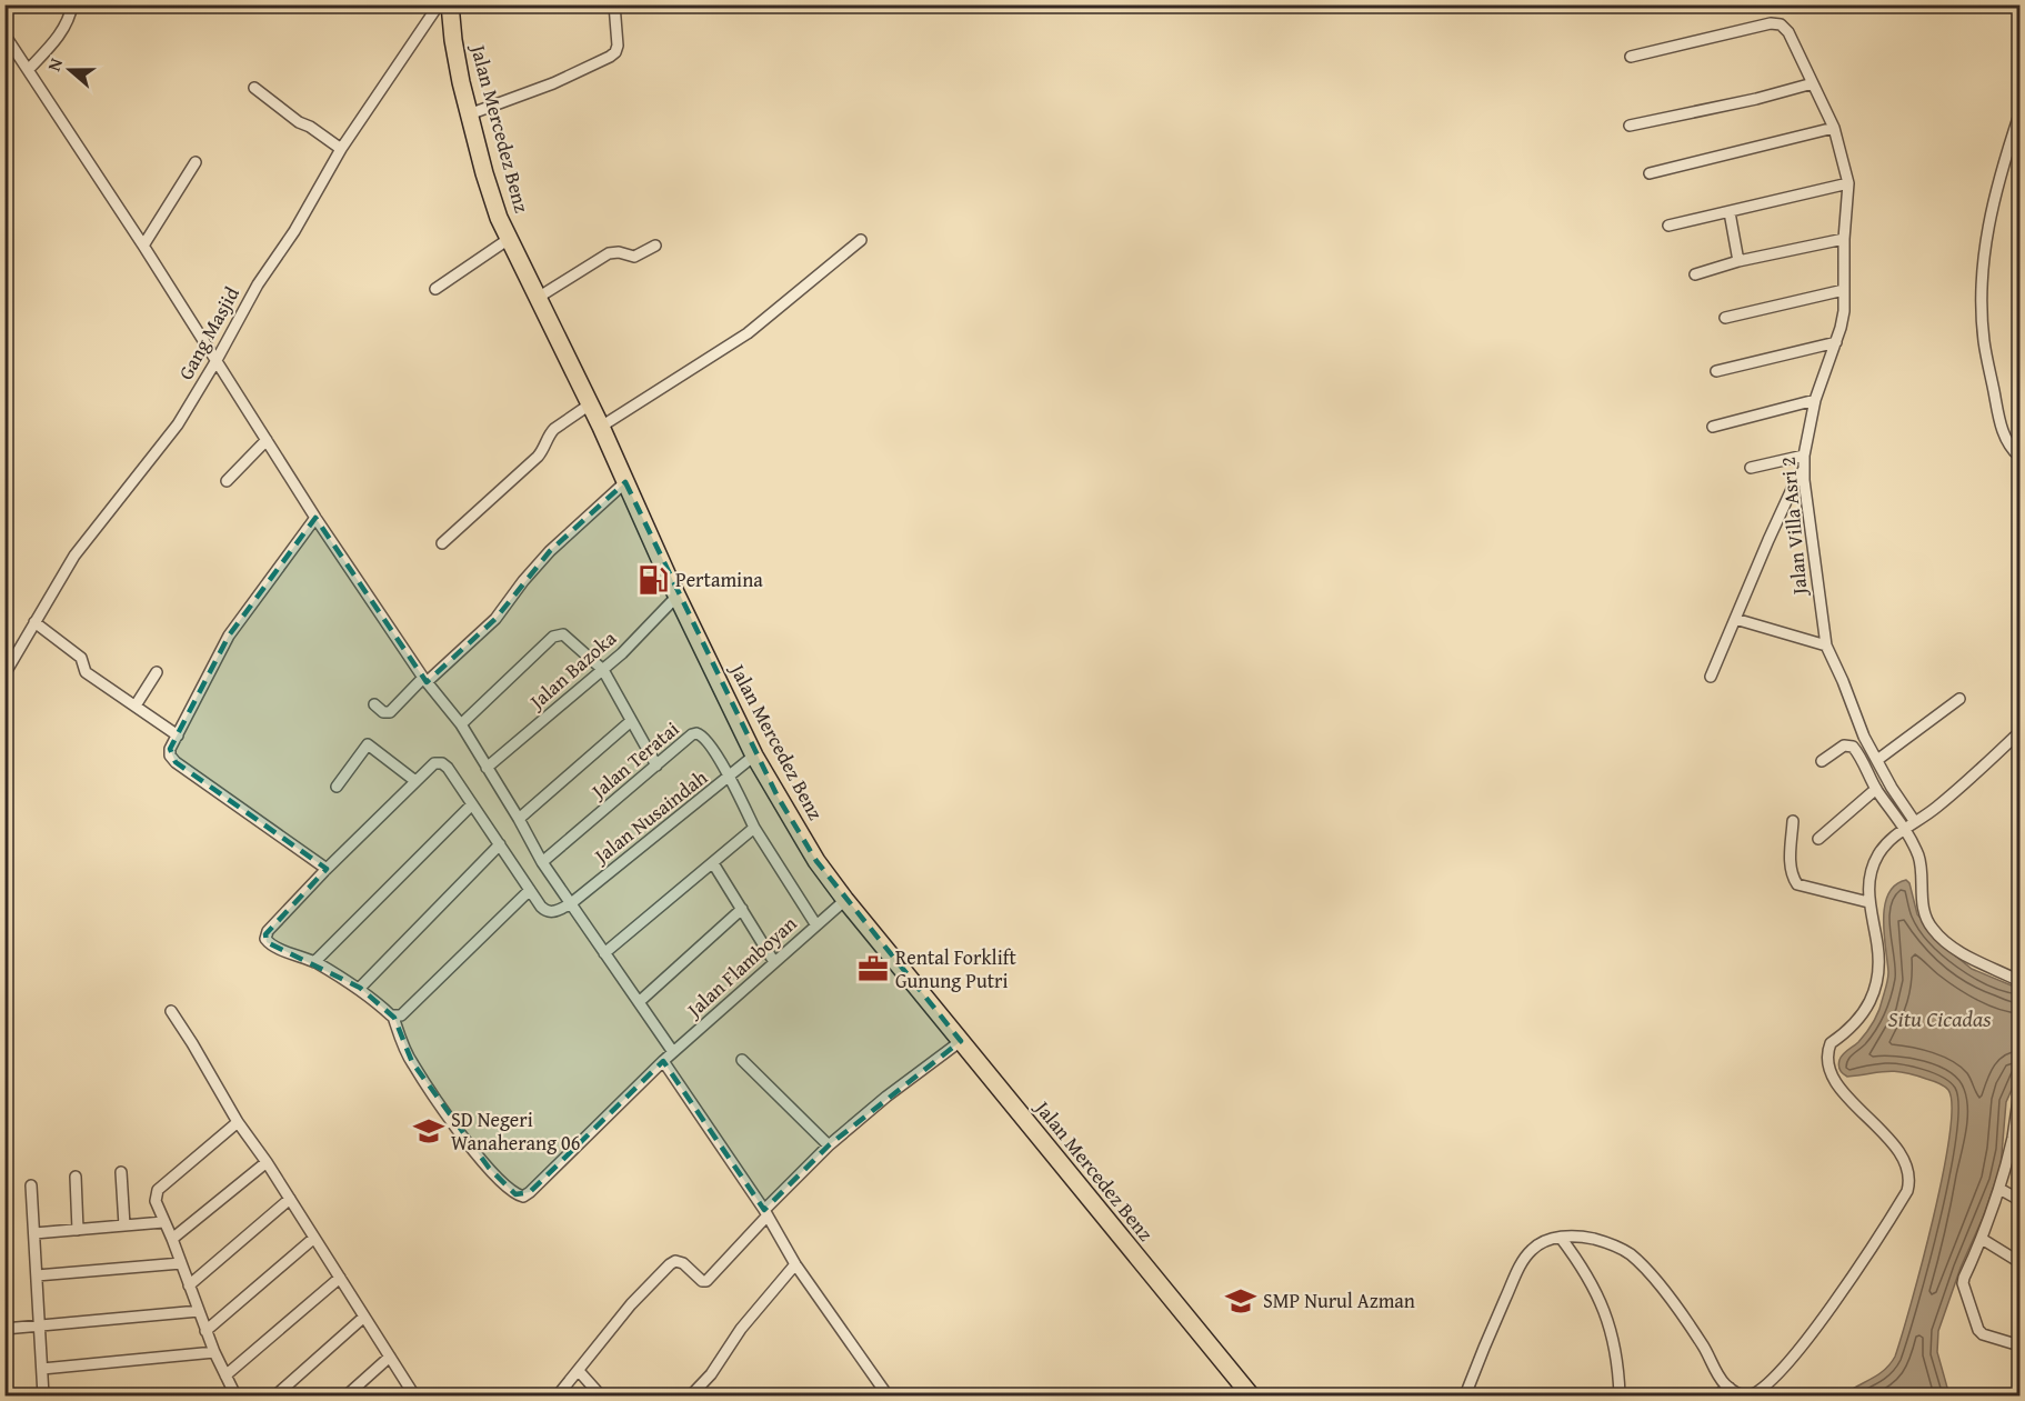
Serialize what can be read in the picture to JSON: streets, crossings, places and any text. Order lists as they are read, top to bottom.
{
  "streets": {
    "main road": ["Jalan Mercedez Benz"],
    "street": [
      "Gang Masjid",
      "Jalan Villa Asri 2",
      "Jalan Bazoka",
      "Jalan Teratai",
      "Jalan Nusaindah",
      "Jalan Flamboyan"
    ]
  },
  "crossings": [
    ["Jalan Mercedez Benz", "Jalan Bazoka"],
    ["Jalan Mercedez Benz", "Jalan Nusaindah"],
    ["Jalan Mercedez Benz", "Jalan Flamboyan"],
    ["Jalan Teratai", "Jalan Nusaindah"],
    ["Jalan Teratai", "Jalan Flamboyan"]
  ],
  "water": ["Situ Cicadas"],
  "places": {
    "fuel station": ["Pertamina"],
    "office": ["Rental Forklift Gunung Putri"],
    "school or university": ["SD Negeri Wanaherang 06", "SMP Nurul Azman"]
  },
  "north": "left"
}
